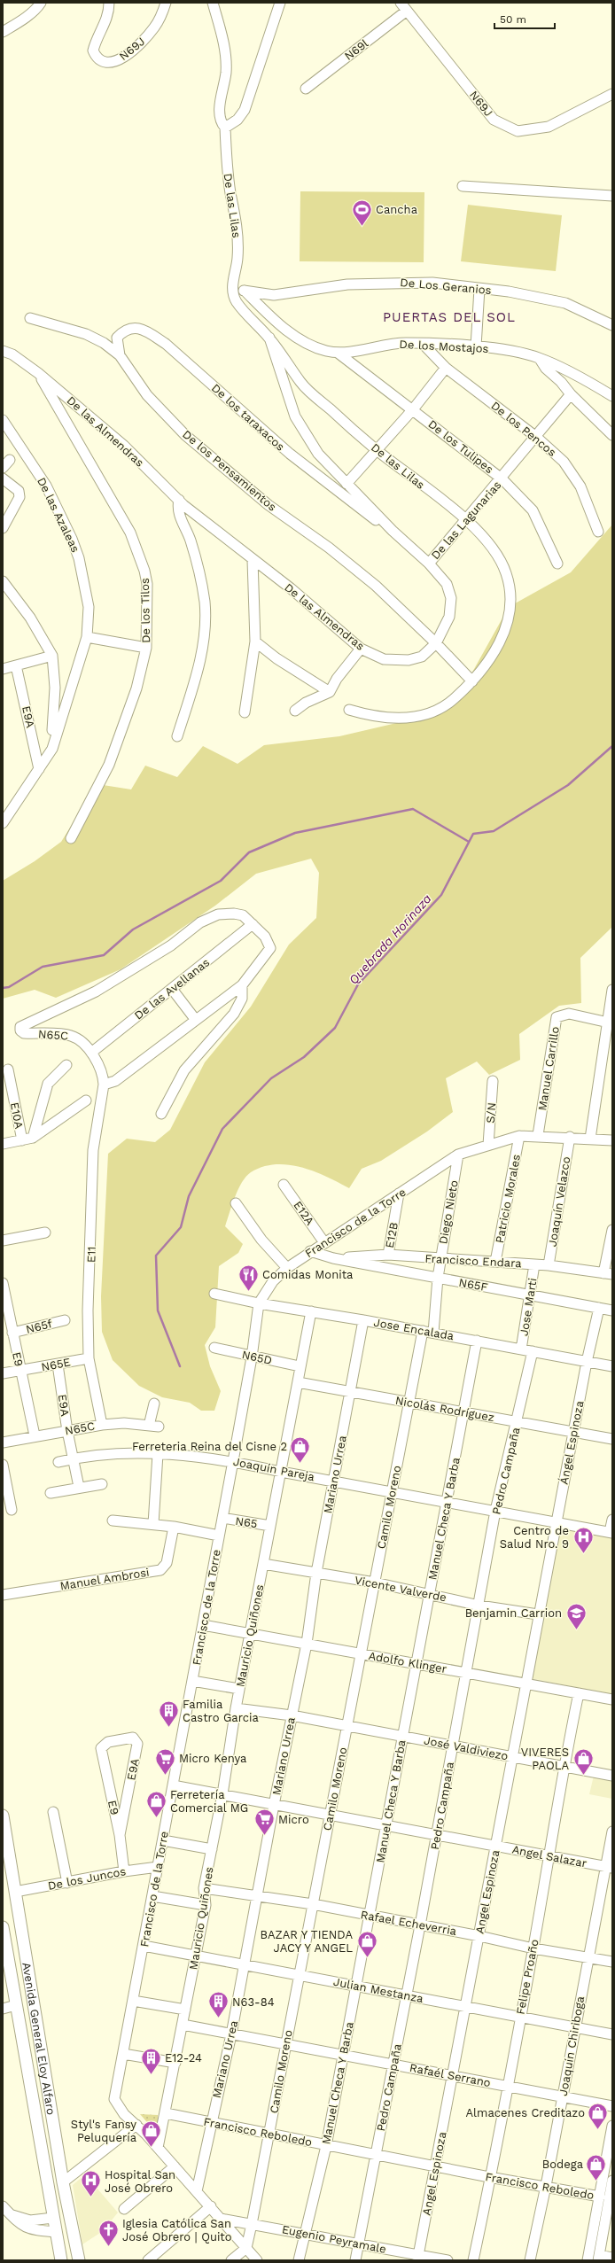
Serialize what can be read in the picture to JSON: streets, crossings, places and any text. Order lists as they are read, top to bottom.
{
  "streets": {
    "main road": ["Avenida General Eloy Alfaro"],
    "street": [
      "N69J",
      "N69l",
      "De las Lilas",
      "De Los Geranios",
      "De los Mostajos",
      "De los taraxacos",
      "De los Pencos",
      "De las Almendras",
      "De los Tulipes",
      "De los Pensamientos",
      "De las Azaleas",
      "De las Lagunarias",
      "De los Tilos",
      "E9A",
      "De las Avellanas",
      "N65C",
      "Manuel Carrillo",
      "S/N",
      "E10A",
      "Patricio Morales",
      "Joaquín Velazco",
      "Diego Nieto",
      "E12A",
      "Francisco de la Torre",
      "E12B",
      "E11",
      "Francisco Endara",
      "N65F",
      "Jose Marti",
      "N65f",
      "Jose Encalada",
      "N65D",
      "E9",
      "N65E",
      "Nicolás Rodríguez",
      "Ángel Espinoza",
      "Joaquín Pareja",
      "Pedro Campaña",
      "Mariano Urrea",
      "Camilo Moreno",
      "Manuel Checa Y Barba",
      "N65",
      "Manuel Ambrosi",
      "Vicente Valverde",
      "Mauricio Quiñones",
      "Adolfo Klinger",
      "José Valdiviezo",
      "Angel Salazar",
      "De los Juncos",
      "Angel Espinoza",
      "Rafael Echeverria",
      "Felipe Proaño",
      "Julian Mestanza",
      "Joaquín Chiriboga",
      "Rafaél Serrano",
      "Francisco Reboledo",
      "Eugenio Peyramale"
    ]
  },
  "crossings": [
    ["N69J", "N69l"],
    ["De las Lilas", "De Los Geranios"],
    ["De las Lilas", "De las Almendras"],
    ["De las Lilas", "De los Pensamientos"],
    ["De las Lilas", "De las Lagunarias"],
    ["De Los Geranios", "De los Mostajos"],
    ["De los Mostajos", "De los Pencos"],
    ["De los Mostajos", "De los Tulipes"],
    ["De los taraxacos", "De las Almendras"],
    ["De los taraxacos", "De los Pensamientos"],
    ["De los Pencos", "De las Lagunarias"],
    ["De las Almendras", "De los Pensamientos"],
    ["De las Almendras", "De las Lagunarias"],
    ["De las Almendras", "De los Tilos"],
    ["De los Tulipes", "De las Lagunarias"],
    ["E9A", "N65C"],
    ["E9A", "E9"],
    ["E9A", "N65E"],
    ["E9A", "Joaquín Pareja"],
    ["De las Avellanas", "N65C"],
    ["N65C", "E11"],
    ["N65C", "E9"],
    ["Manuel Carrillo", "Francisco de la Torre"],
    ["S/N", "Francisco de la Torre"],
    ["Patricio Morales", "Francisco de la Torre"],
    ["Patricio Morales", "Francisco Endara"],
    ["Joaquín Velazco", "Francisco de la Torre"],
    ["Joaquín Velazco", "Francisco Endara"],
    ["Diego Nieto", "Francisco de la Torre"],
    ["Diego Nieto", "Francisco Endara"],
    ["Diego Nieto", "N65F"],
    ["Diego Nieto", "Jose Encalada"],
    ["E12A", "Francisco de la Torre"],
    ["Francisco de la Torre", "E12B"],
    ["Francisco de la Torre", "Jose Encalada"],
    ["Francisco de la Torre", "N65D"],
    ["Francisco de la Torre", "Joaquín Pareja"],
    ["Francisco de la Torre", "Mariano Urrea"],
    ["Francisco de la Torre", "Camilo Moreno"],
    ["Francisco de la Torre", "N65"],
    ["Francisco de la Torre", "Mauricio Quiñones"],
    ["Francisco de la Torre", "Adolfo Klinger"],
    ["Francisco de la Torre", "Angel Salazar"],
    ["Francisco de la Torre", "De los Juncos"],
    ["Francisco de la Torre", "Julian Mestanza"],
    ["Francisco de la Torre", "Eugenio Peyramale"],
    ["E12B", "Francisco Endara"],
    ["E11", "N65E"],
    ["Francisco Endara", "N65F"],
    ["Francisco Endara", "Jose Marti"],
    ["N65F", "Jose Marti"],
    ["Jose Marti", "Jose Encalada"],
    ["N65f", "E9"],
    ["Jose Encalada", "Ángel Espinoza"],
    ["Jose Encalada", "Pedro Campaña"],
    ["Jose Encalada", "Mariano Urrea"],
    ["Jose Encalada", "Camilo Moreno"],
    ["Jose Encalada", "Manuel Checa Y Barba"],
    ["Jose Encalada", "Mauricio Quiñones"],
    ["N65D", "Mauricio Quiñones"],
    ["E9", "N65E"],
    ["E9", "De los Juncos"],
    ["Nicolás Rodríguez", "Ángel Espinoza"],
    ["Nicolás Rodríguez", "Pedro Campaña"],
    ["Nicolás Rodríguez", "Mariano Urrea"],
    ["Nicolás Rodríguez", "Camilo Moreno"],
    ["Nicolás Rodríguez", "Manuel Checa Y Barba"],
    ["Nicolás Rodríguez", "Mauricio Quiñones"],
    ["Ángel Espinoza", "Joaquín Pareja"],
    ["Ángel Espinoza", "Angel Espinoza"],
    ["Joaquín Pareja", "Pedro Campaña"],
    ["Joaquín Pareja", "Mariano Urrea"],
    ["Joaquín Pareja", "Camilo Moreno"],
    ["Joaquín Pareja", "Manuel Checa Y Barba"],
    ["Joaquín Pareja", "Mauricio Quiñones"],
    ["Joaquín Pareja", "Angel Espinoza"],
    ["Pedro Campaña", "Vicente Valverde"],
    ["Pedro Campaña", "Adolfo Klinger"],
    ["Pedro Campaña", "José Valdiviezo"],
    ["Pedro Campaña", "Angel Salazar"],
    ["Pedro Campaña", "Rafael Echeverria"],
    ["Pedro Campaña", "Julian Mestanza"],
    ["Pedro Campaña", "Rafaél Serrano"],
    ["Pedro Campaña", "Francisco Reboledo"],
    ["Pedro Campaña", "Eugenio Peyramale"],
    ["Mariano Urrea", "Vicente Valverde"],
    ["Mariano Urrea", "Adolfo Klinger"],
    ["Mariano Urrea", "José Valdiviezo"],
    ["Mariano Urrea", "Angel Salazar"],
    ["Mariano Urrea", "Rafael Echeverria"],
    ["Mariano Urrea", "Julian Mestanza"],
    ["Mariano Urrea", "Rafaél Serrano"],
    ["Mariano Urrea", "Francisco Reboledo"],
    ["Camilo Moreno", "Vicente Valverde"],
    ["Camilo Moreno", "Adolfo Klinger"],
    ["Camilo Moreno", "José Valdiviezo"],
    ["Camilo Moreno", "Angel Salazar"],
    ["Camilo Moreno", "Rafael Echeverria"],
    ["Camilo Moreno", "Julian Mestanza"],
    ["Camilo Moreno", "Rafaél Serrano"],
    ["Camilo Moreno", "Francisco Reboledo"],
    ["Camilo Moreno", "Eugenio Peyramale"],
    ["Manuel Checa Y Barba", "Vicente Valverde"],
    ["Manuel Checa Y Barba", "Adolfo Klinger"],
    ["Manuel Checa Y Barba", "José Valdiviezo"],
    ["Manuel Checa Y Barba", "Angel Salazar"],
    ["Manuel Checa Y Barba", "Rafael Echeverria"],
    ["Manuel Checa Y Barba", "Julian Mestanza"],
    ["Manuel Checa Y Barba", "Rafaél Serrano"],
    ["Manuel Checa Y Barba", "Francisco Reboledo"],
    ["Manuel Checa Y Barba", "Eugenio Peyramale"],
    ["N65", "Mauricio Quiñones"],
    ["Vicente Valverde", "Mauricio Quiñones"],
    ["Vicente Valverde", "Angel Espinoza"],
    ["Mauricio Quiñones", "Adolfo Klinger"],
    ["Mauricio Quiñones", "José Valdiviezo"],
    ["Mauricio Quiñones", "Angel Salazar"],
    ["Mauricio Quiñones", "Rafael Echeverria"],
    ["Mauricio Quiñones", "Julian Mestanza"],
    ["Mauricio Quiñones", "Rafaél Serrano"],
    ["Mauricio Quiñones", "Francisco Reboledo"],
    ["Adolfo Klinger", "Angel Espinoza"],
    ["Adolfo Klinger", "Felipe Proaño"],
    ["José Valdiviezo", "Angel Espinoza"],
    ["José Valdiviezo", "Felipe Proaño"],
    ["Angel Salazar", "Angel Espinoza"],
    ["Angel Salazar", "Felipe Proaño"],
    ["Angel Salazar", "Joaquín Chiriboga"],
    ["De los Juncos", "Avenida General Eloy Alfaro"],
    ["Angel Espinoza", "Rafael Echeverria"],
    ["Angel Espinoza", "Julian Mestanza"],
    ["Angel Espinoza", "Rafaél Serrano"],
    ["Angel Espinoza", "Francisco Reboledo"],
    ["Angel Espinoza", "Eugenio Peyramale"],
    ["Rafael Echeverria", "Felipe Proaño"],
    ["Rafael Echeverria", "Joaquín Chiriboga"],
    ["Felipe Proaño", "Julian Mestanza"],
    ["Felipe Proaño", "Rafaél Serrano"],
    ["Felipe Proaño", "Francisco Reboledo"],
    ["Julian Mestanza", "Joaquín Chiriboga"],
    ["Joaquín Chiriboga", "Rafaél Serrano"],
    ["Joaquín Chiriboga", "Francisco Reboledo"]
  ],
  "districts": ["PUERTAS DEL SOL"],
  "water": ["Quebrada Horinaza"],
  "places": {
    "sports": ["Cancha"],
    "restaurant": ["Comidas Monita"],
    "shop": [
      "Ferreteria Reina del Cisne 2",
      "VIVERES PAOLA",
      "Ferretería Comercial MG",
      "BAZAR Y TIENDA JACY Y ANGEL",
      "Almacenes Creditazo",
      "Styl's Fansy Peluquería",
      "Bodega"
    ],
    "hospital": ["Centro de Salud Nro. 9", "Hospital San José Obrero"],
    "school or university": ["Benjamin Carrion"],
    "building": ["Familia Castro Garcia", "N63-84", "E12-24"],
    "supermarket": ["Micro Kenya", "Micro"],
    "church": ["Iglesia Católica San José Obrero | Quito"]
  },
  "scale_bar": "50 m"
}
